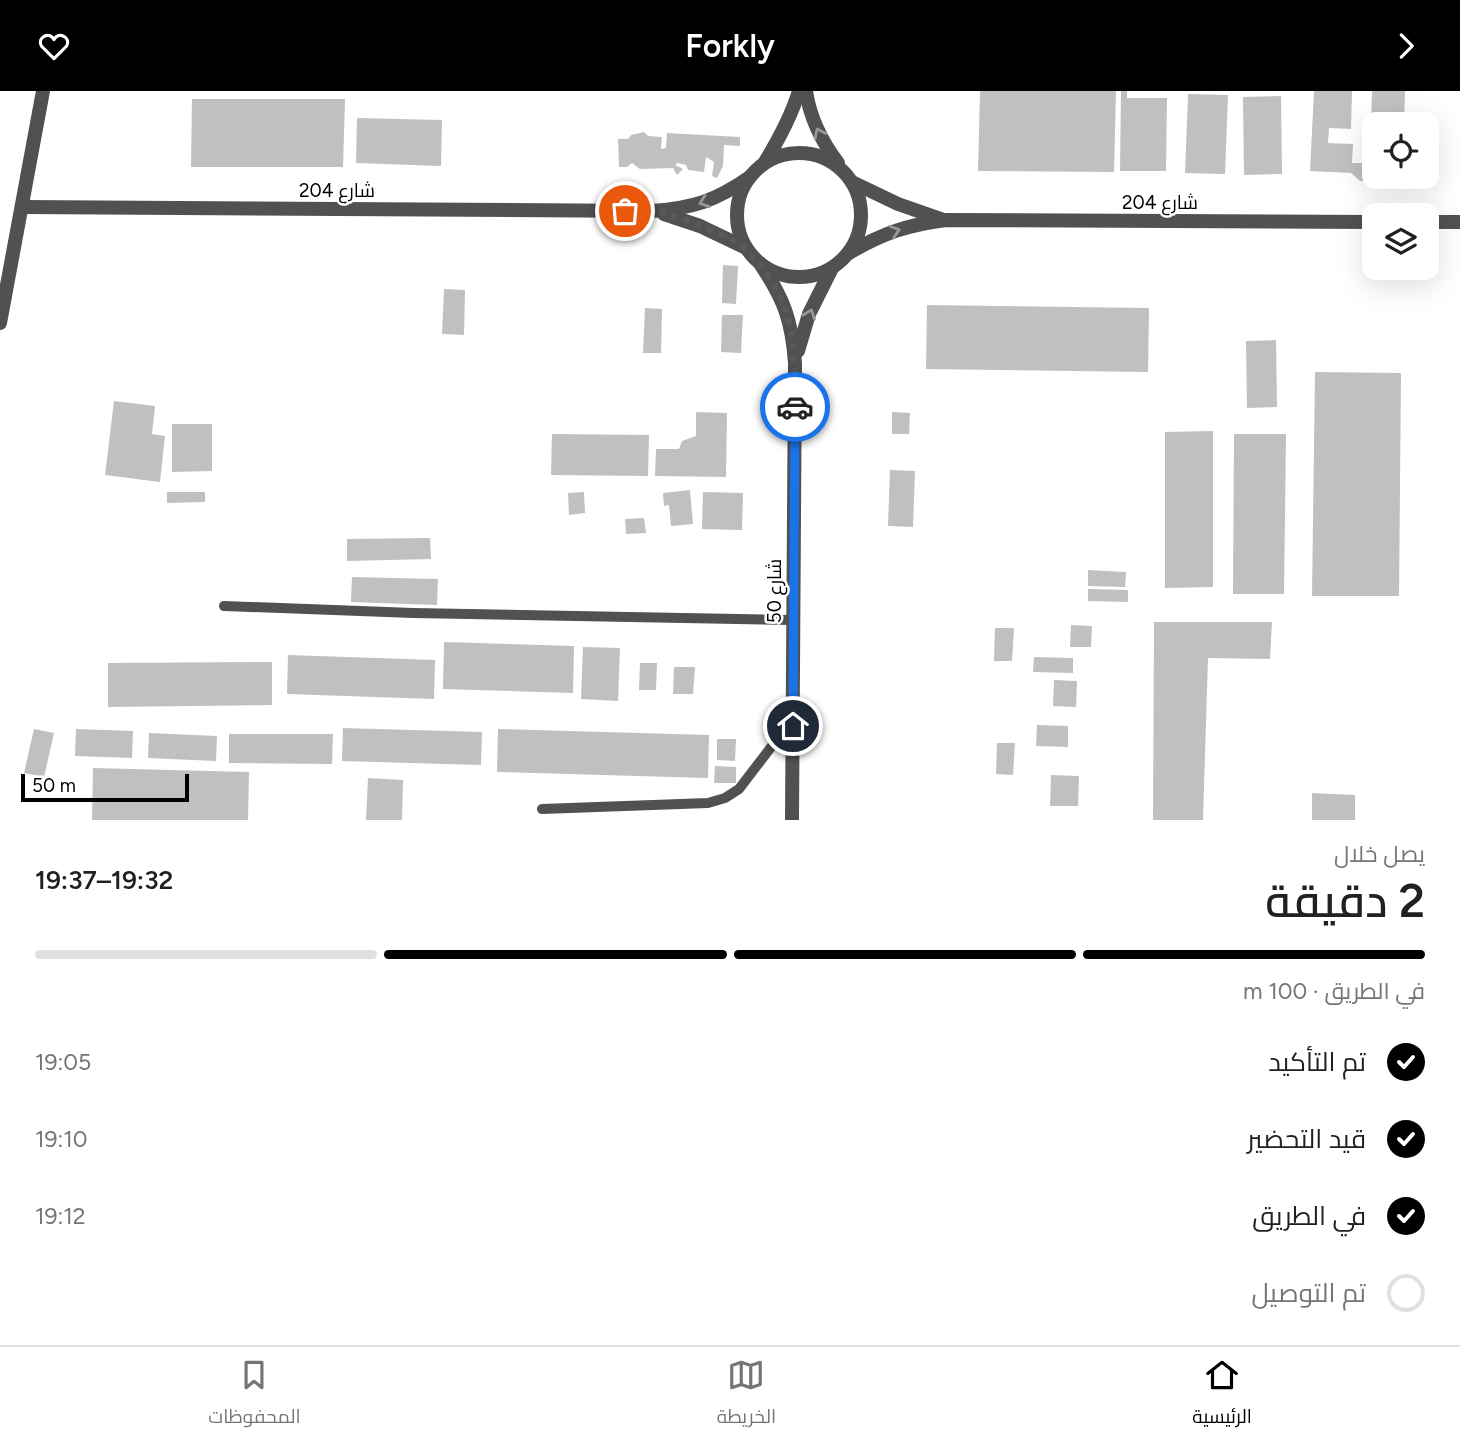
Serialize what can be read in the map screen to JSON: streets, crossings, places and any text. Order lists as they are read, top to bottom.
{
  "streets": {
    "street": ["شارع 204", "شارع 50"]
  },
  "crossings": [
    ["شارع 204", "شارع 50"]
  ],
  "scale_bar": "50 m",
  "page": {
    "header": "Forkly",
    "scale": "50 m",
    "heading": ["2 دقيقة", "يصل خلال", "19:32–19:37"],
    "bar": "في الطريق · 100 m",
    "list": [
      ["تم التأكيد", "19:05"],
      ["قيد التحضير", "19:10"],
      ["في الطريق", "19:12"],
      "تم التوصيل"
    ],
    "tabs": ["الرئيسية", "الخريطة", "المحفوظات"]
  }
}
